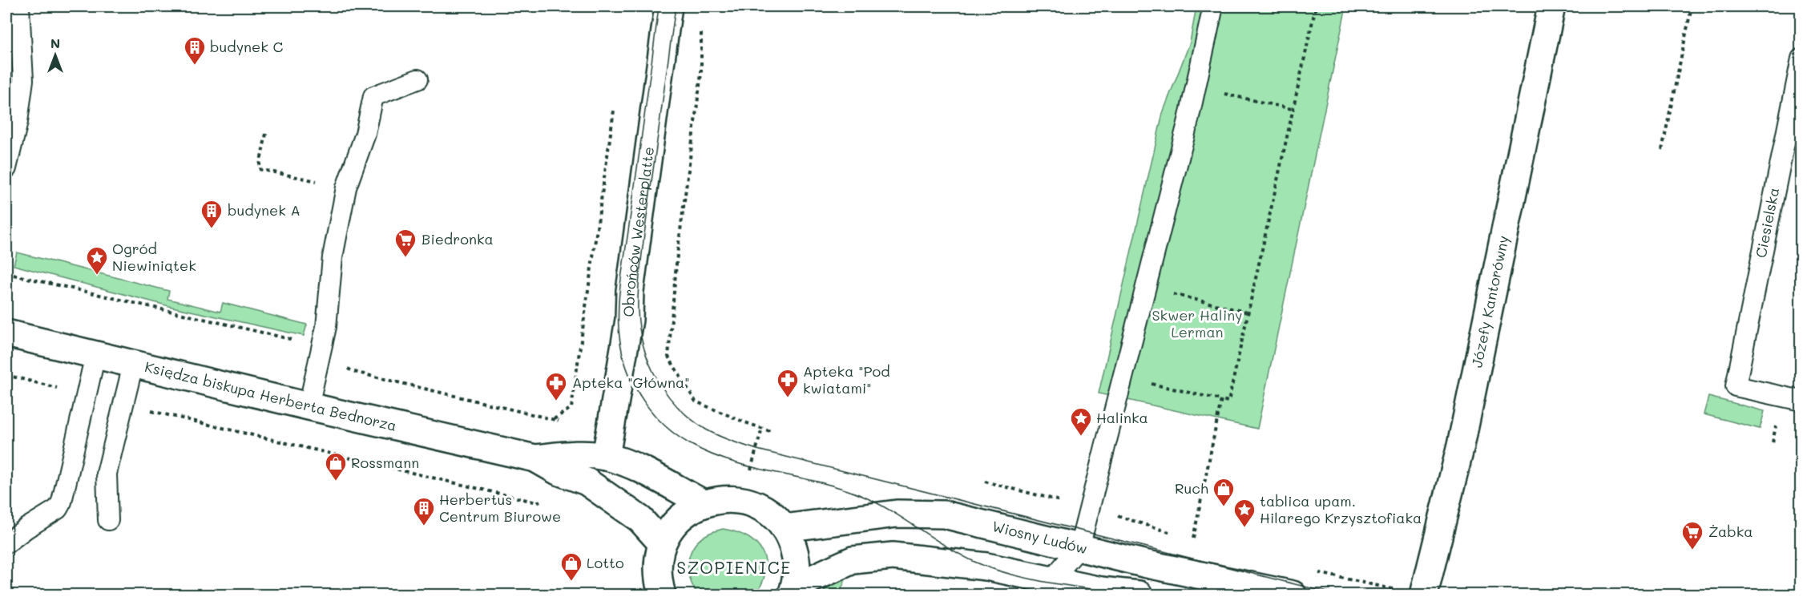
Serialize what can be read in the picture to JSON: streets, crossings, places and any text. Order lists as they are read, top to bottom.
{
  "streets": {
    "street": [
      "Obrońców Westerplatte",
      "Józefy Kantorówny",
      "Księdza biskupa Herberta Bednorza",
      "Wiosny Ludów"
    ],
    "lane": ["Ciesielska"]
  },
  "crossings": [
    ["Obrońców Westerplatte", "Księdza biskupa Herberta Bednorza"]
  ],
  "districts": ["SZOPIENICE"],
  "parks": ["Skwer Haliny Lerman"],
  "places": {
    "building": ["budynek C", "budynek A", "Herbertus Centrum Biurowe"],
    "supermarket": ["Biedronka", "Żabka"],
    "place": ["Ogród Niewiniątek", "Halinka", "tablica upam. Hilarego Krzysztofiaka"],
    "pharmacy": ["Apteka \"Pod kwiatami\"", "Apteka \"Główna\""],
    "shop": ["Rossmann", "Ruch", "Lotto"]
  },
  "north": "top"
}
